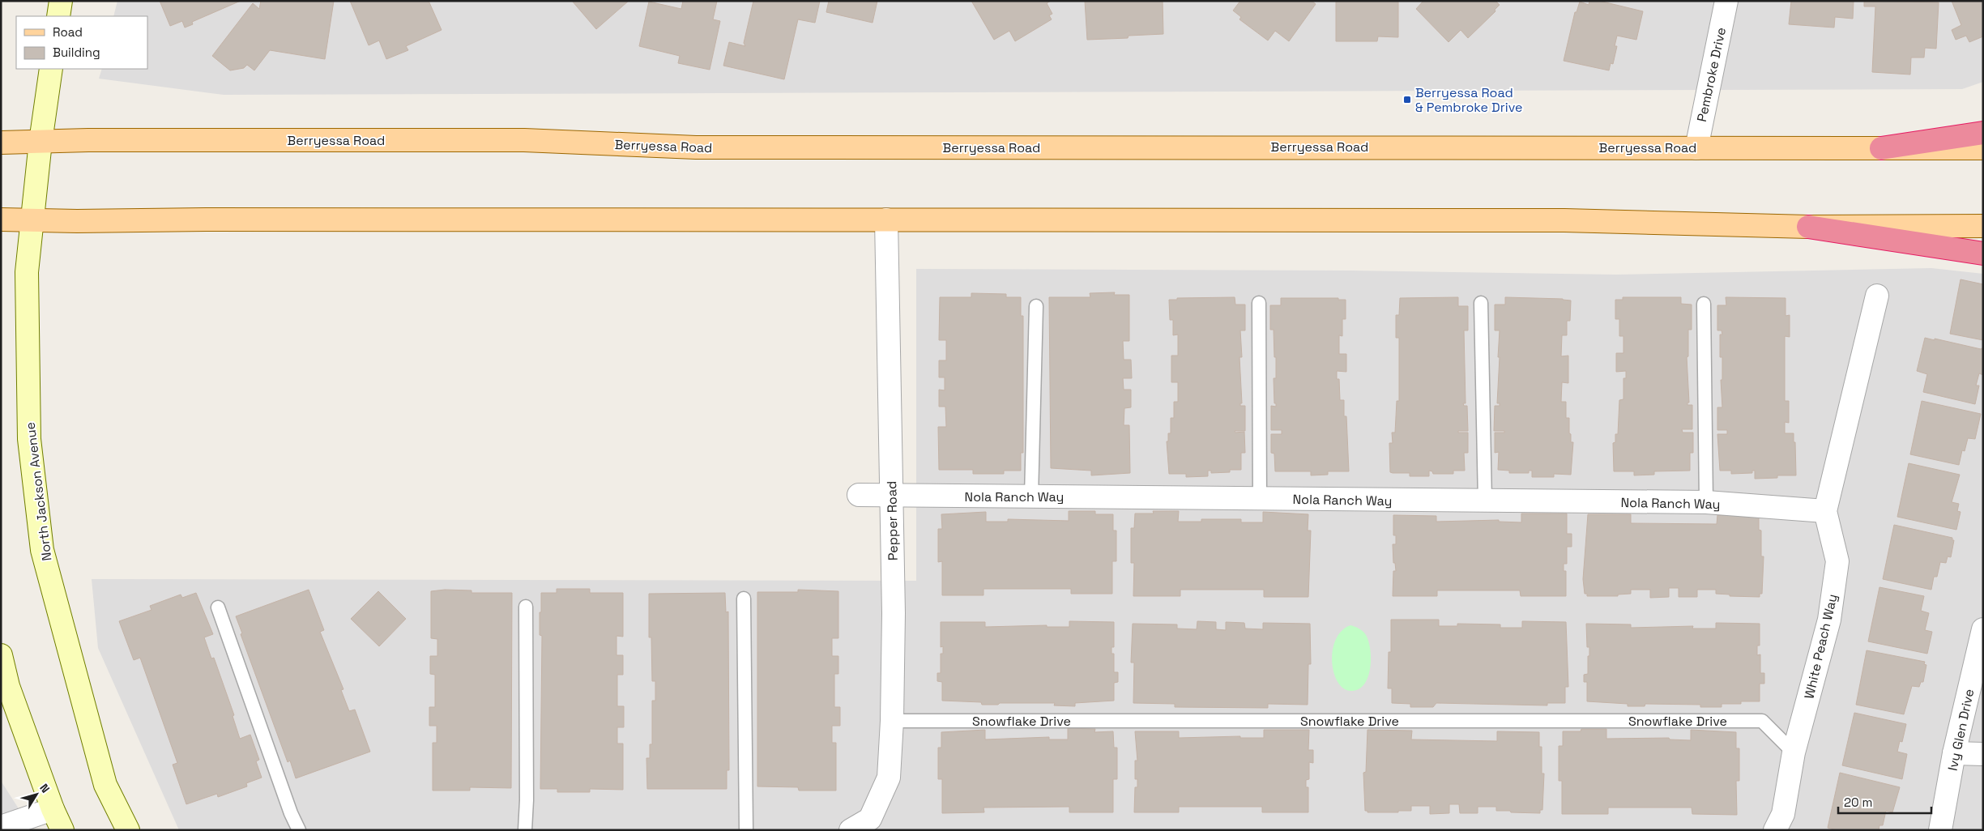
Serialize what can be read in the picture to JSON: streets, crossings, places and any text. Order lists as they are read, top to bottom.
{
  "streets": {
    "main road": ["Berryessa Road", "North Jackson Avenue"],
    "street": [
      "Pembroke Drive",
      "Nola Ranch Way",
      "Pepper Road",
      "White Peach Way",
      "Ivy Glen Drive"
    ],
    "lane": ["Snowflake Drive"]
  },
  "crossings": [
    ["Pembroke Drive", "Berryessa Road"],
    ["Berryessa Road", "North Jackson Avenue"],
    ["Nola Ranch Way", "Pepper Road"],
    ["Nola Ranch Way", "White Peach Way"],
    ["Pepper Road", "Snowflake Drive"],
    ["White Peach Way", "Snowflake Drive"]
  ],
  "places": {
    "transit": ["Berryessa Road & Pembroke Drive"]
  },
  "legend": ["Road", "Building"],
  "scale_bar": "20 m",
  "north": "top right"
}
